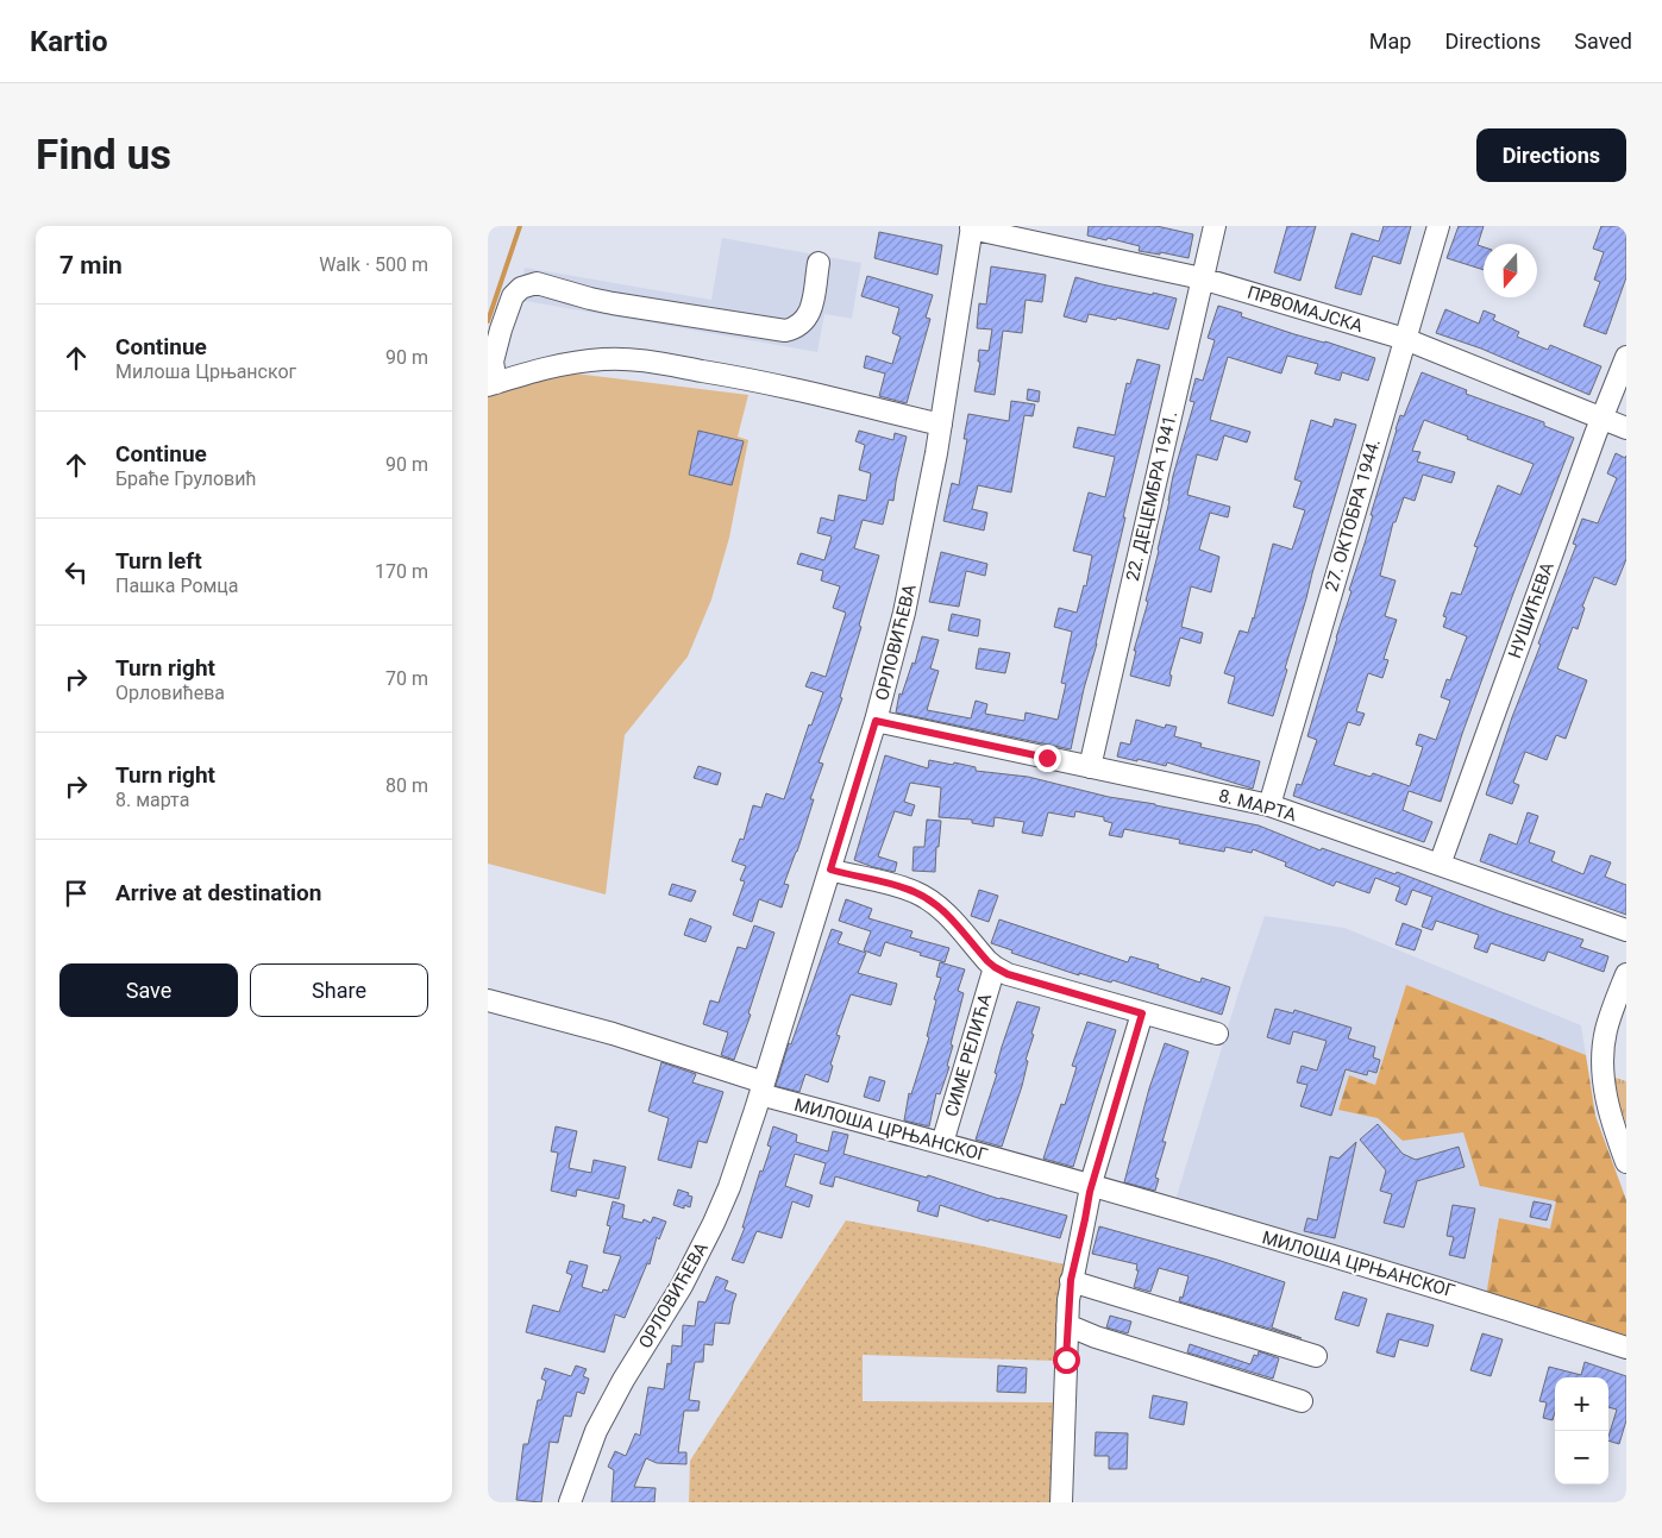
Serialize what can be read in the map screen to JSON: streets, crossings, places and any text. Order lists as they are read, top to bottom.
{
  "streets": {
    "street": [
      "ПРВОМАЈСКА",
      "22. ДЕЦЕМБРА 1941.",
      "27. ОКТОБРА 1944.",
      "НУШИЋЕВА",
      "ОРЛОВИЋЕВА",
      "8. МАРТА",
      "СИМЕ РЕЛИЋА",
      "МИЛОША ЦРЊАНСКОГ"
    ]
  },
  "crossings": [
    ["ПРВОМАЈСКА", "22. ДЕЦЕМБРА 1941."],
    ["ПРВОМАЈСКА", "27. ОКТОБРА 1944."],
    ["ПРВОМАЈСКА", "НУШИЋЕВА"],
    ["ПРВОМАЈСКА", "ОРЛОВИЋЕВА"],
    ["22. ДЕЦЕМБРА 1941.", "8. МАРТА"],
    ["27. ОКТОБРА 1944.", "8. МАРТА"],
    ["НУШИЋЕВА", "8. МАРТА"],
    ["ОРЛОВИЋЕВА", "8. МАРТА"],
    ["ОРЛОВИЋЕВА", "МИЛОША ЦРЊАНСКОГ"],
    ["СИМЕ РЕЛИЋА", "МИЛОША ЦРЊАНСКОГ"]
  ],
  "north": "bottom",
  "page": {
    "header": "Kartio",
    "nav": ["Map", "Directions", "Saved"],
    "buttons": [
      "Directions",
      ["Save", "Share"]
    ],
    "title": "Find us",
    "heading": ["7 min", "Walk · 500 m"],
    "list": [
      ["Continue", "Милоша Црњанског", "90 m"],
      ["Continue", "Браће Груловић", "90 m"],
      ["Turn left", "Пашка Ромца", "170 m"],
      ["Turn right", "Орловићева", "70 m"],
      ["Turn right", "8. марта", "80 m"],
      "Arrive at destination"
    ],
    "map_buttons": ["+", "−"]
  }
}
